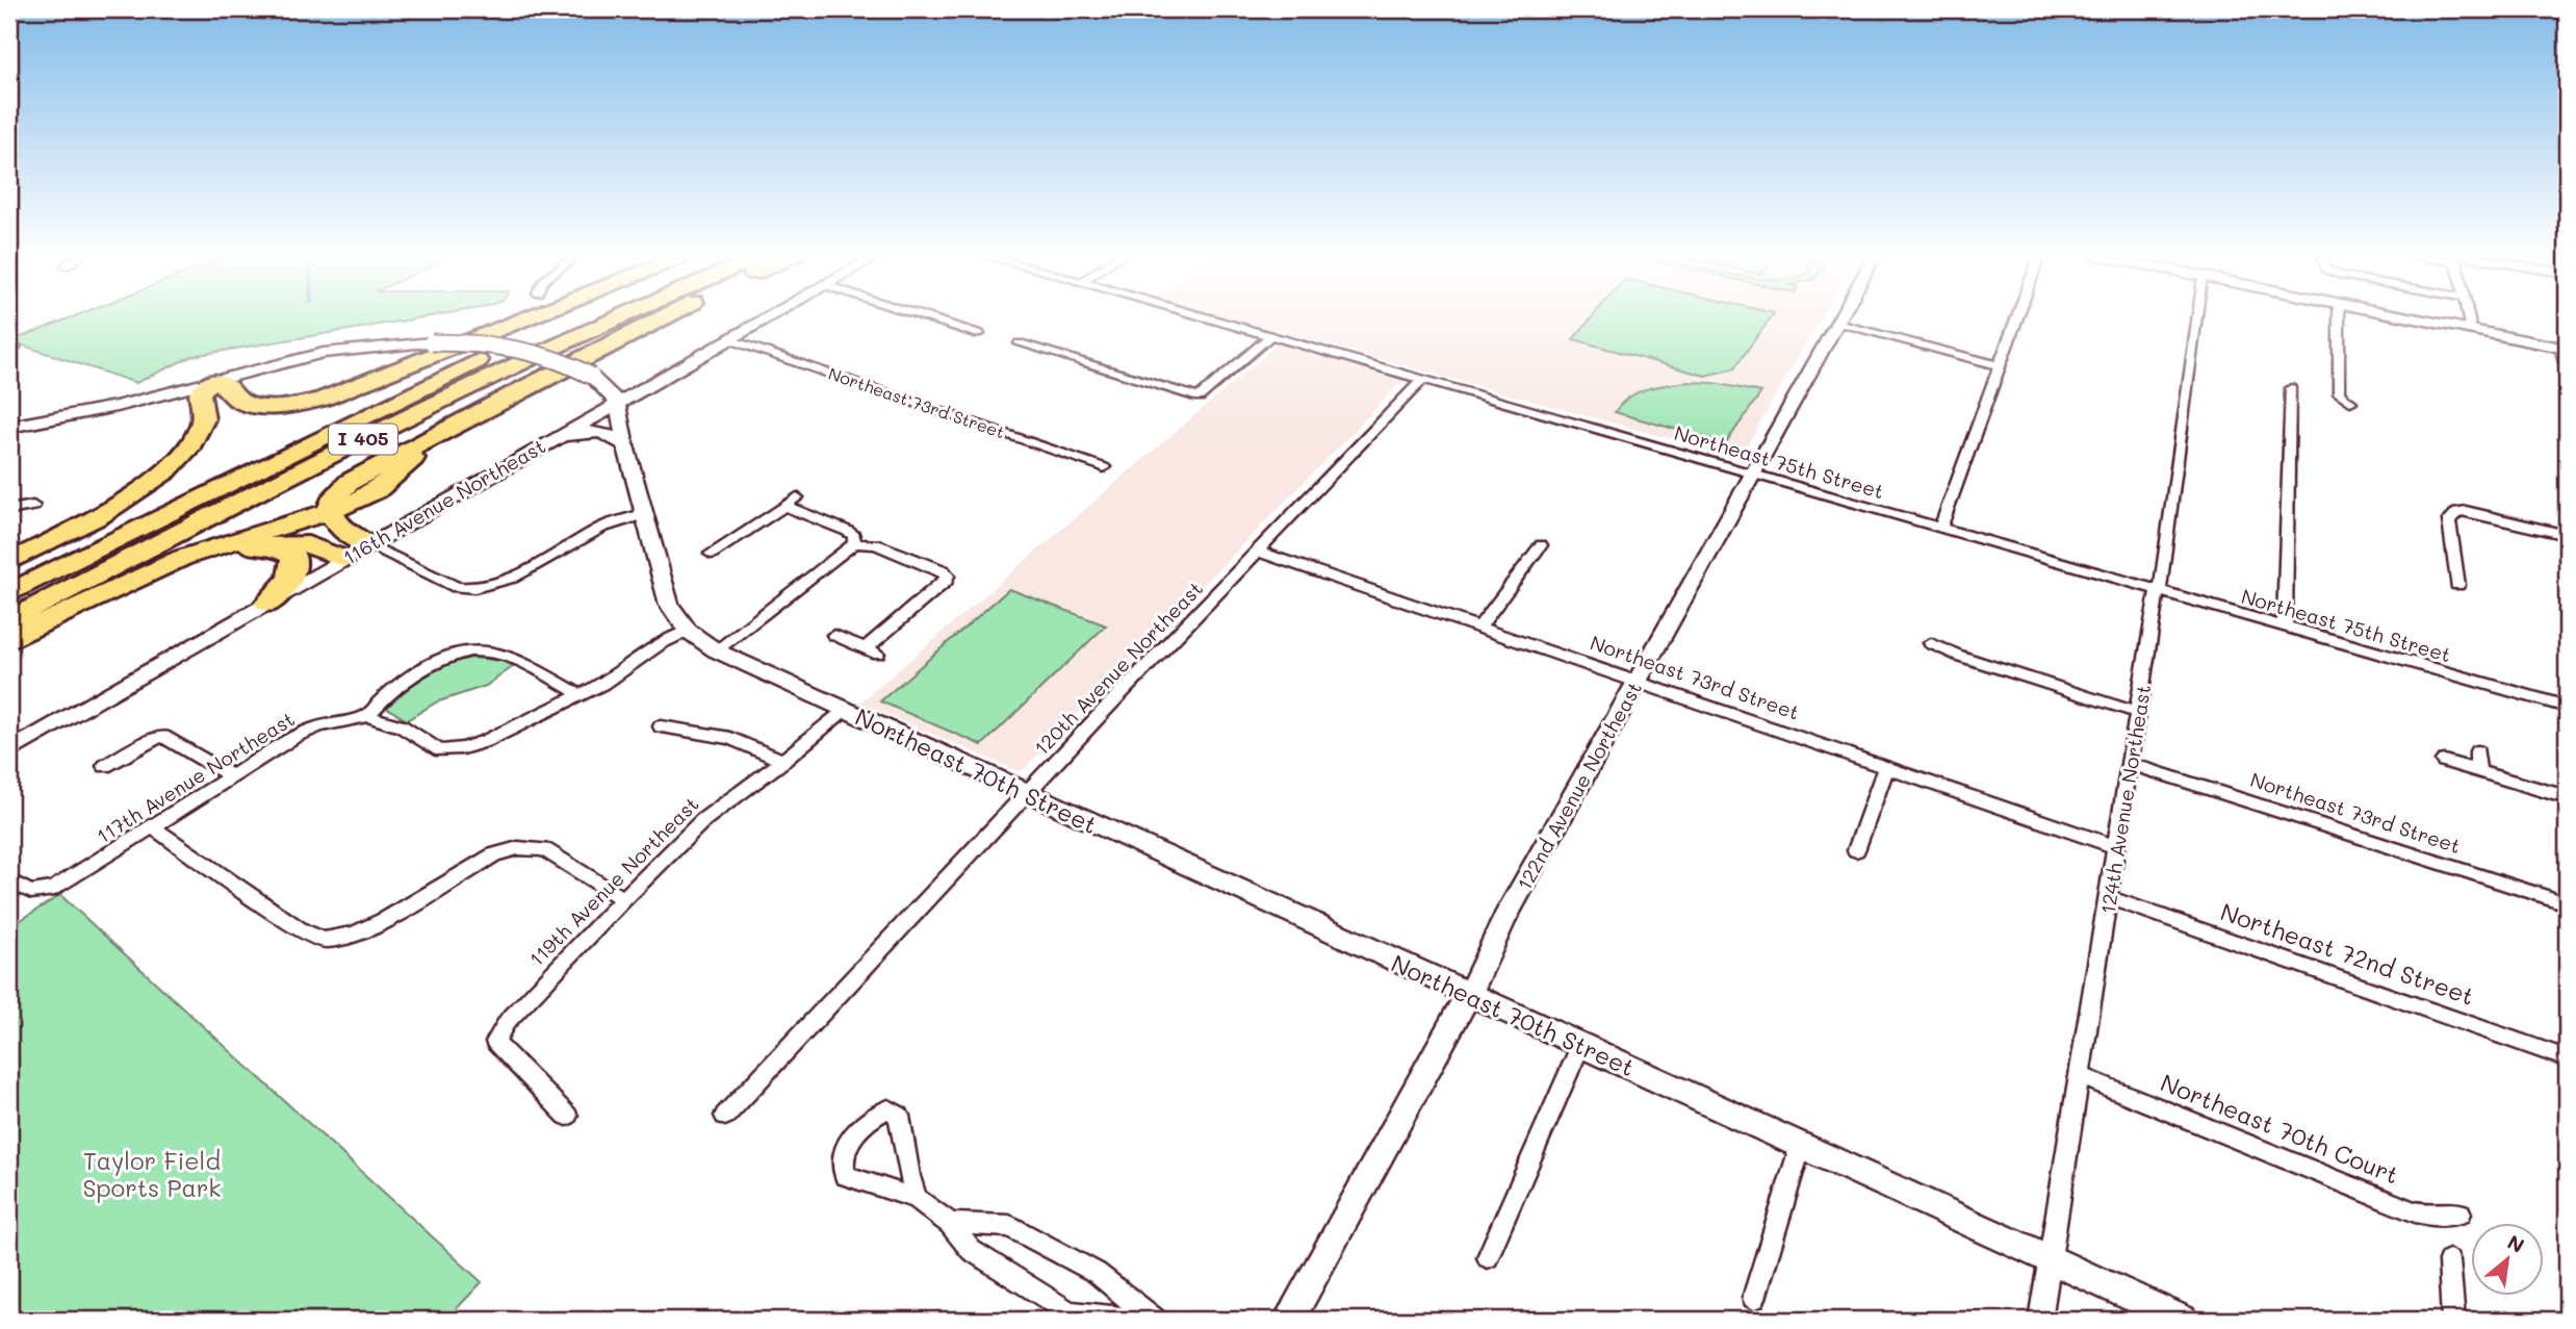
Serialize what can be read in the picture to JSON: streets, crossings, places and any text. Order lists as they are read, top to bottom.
{
  "streets": {
    "highway": ["I 405"],
    "main road": ["116th Avenue Northeast"],
    "street": [
      "Northeast 73rd Street",
      "Northeast 75th Street",
      "120th Avenue Northeast",
      "Northeast 70th Street",
      "117th Avenue Northeast",
      "122nd Avenue Northeast",
      "124th Avenue Northeast",
      "119th Avenue Northeast",
      "Northeast 72nd Street",
      "Northeast 70th Court"
    ]
  },
  "crossings": [
    ["Northeast 73rd Street", "116th Avenue Northeast"],
    ["Northeast 73rd Street", "120th Avenue Northeast"],
    ["Northeast 73rd Street", "122nd Avenue Northeast"],
    ["Northeast 73rd Street", "124th Avenue Northeast"],
    ["Northeast 75th Street", "120th Avenue Northeast"],
    ["Northeast 75th Street", "122nd Avenue Northeast"],
    ["Northeast 75th Street", "124th Avenue Northeast"],
    ["120th Avenue Northeast", "Northeast 70th Street"],
    ["Northeast 70th Street", "117th Avenue Northeast"],
    ["Northeast 70th Street", "122nd Avenue Northeast"],
    ["Northeast 70th Street", "124th Avenue Northeast"],
    ["Northeast 70th Street", "119th Avenue Northeast"],
    ["124th Avenue Northeast", "Northeast 72nd Street"],
    ["124th Avenue Northeast", "Northeast 70th Court"]
  ],
  "parks": ["Taylor Field Sports Park"],
  "north": "top right"
}
